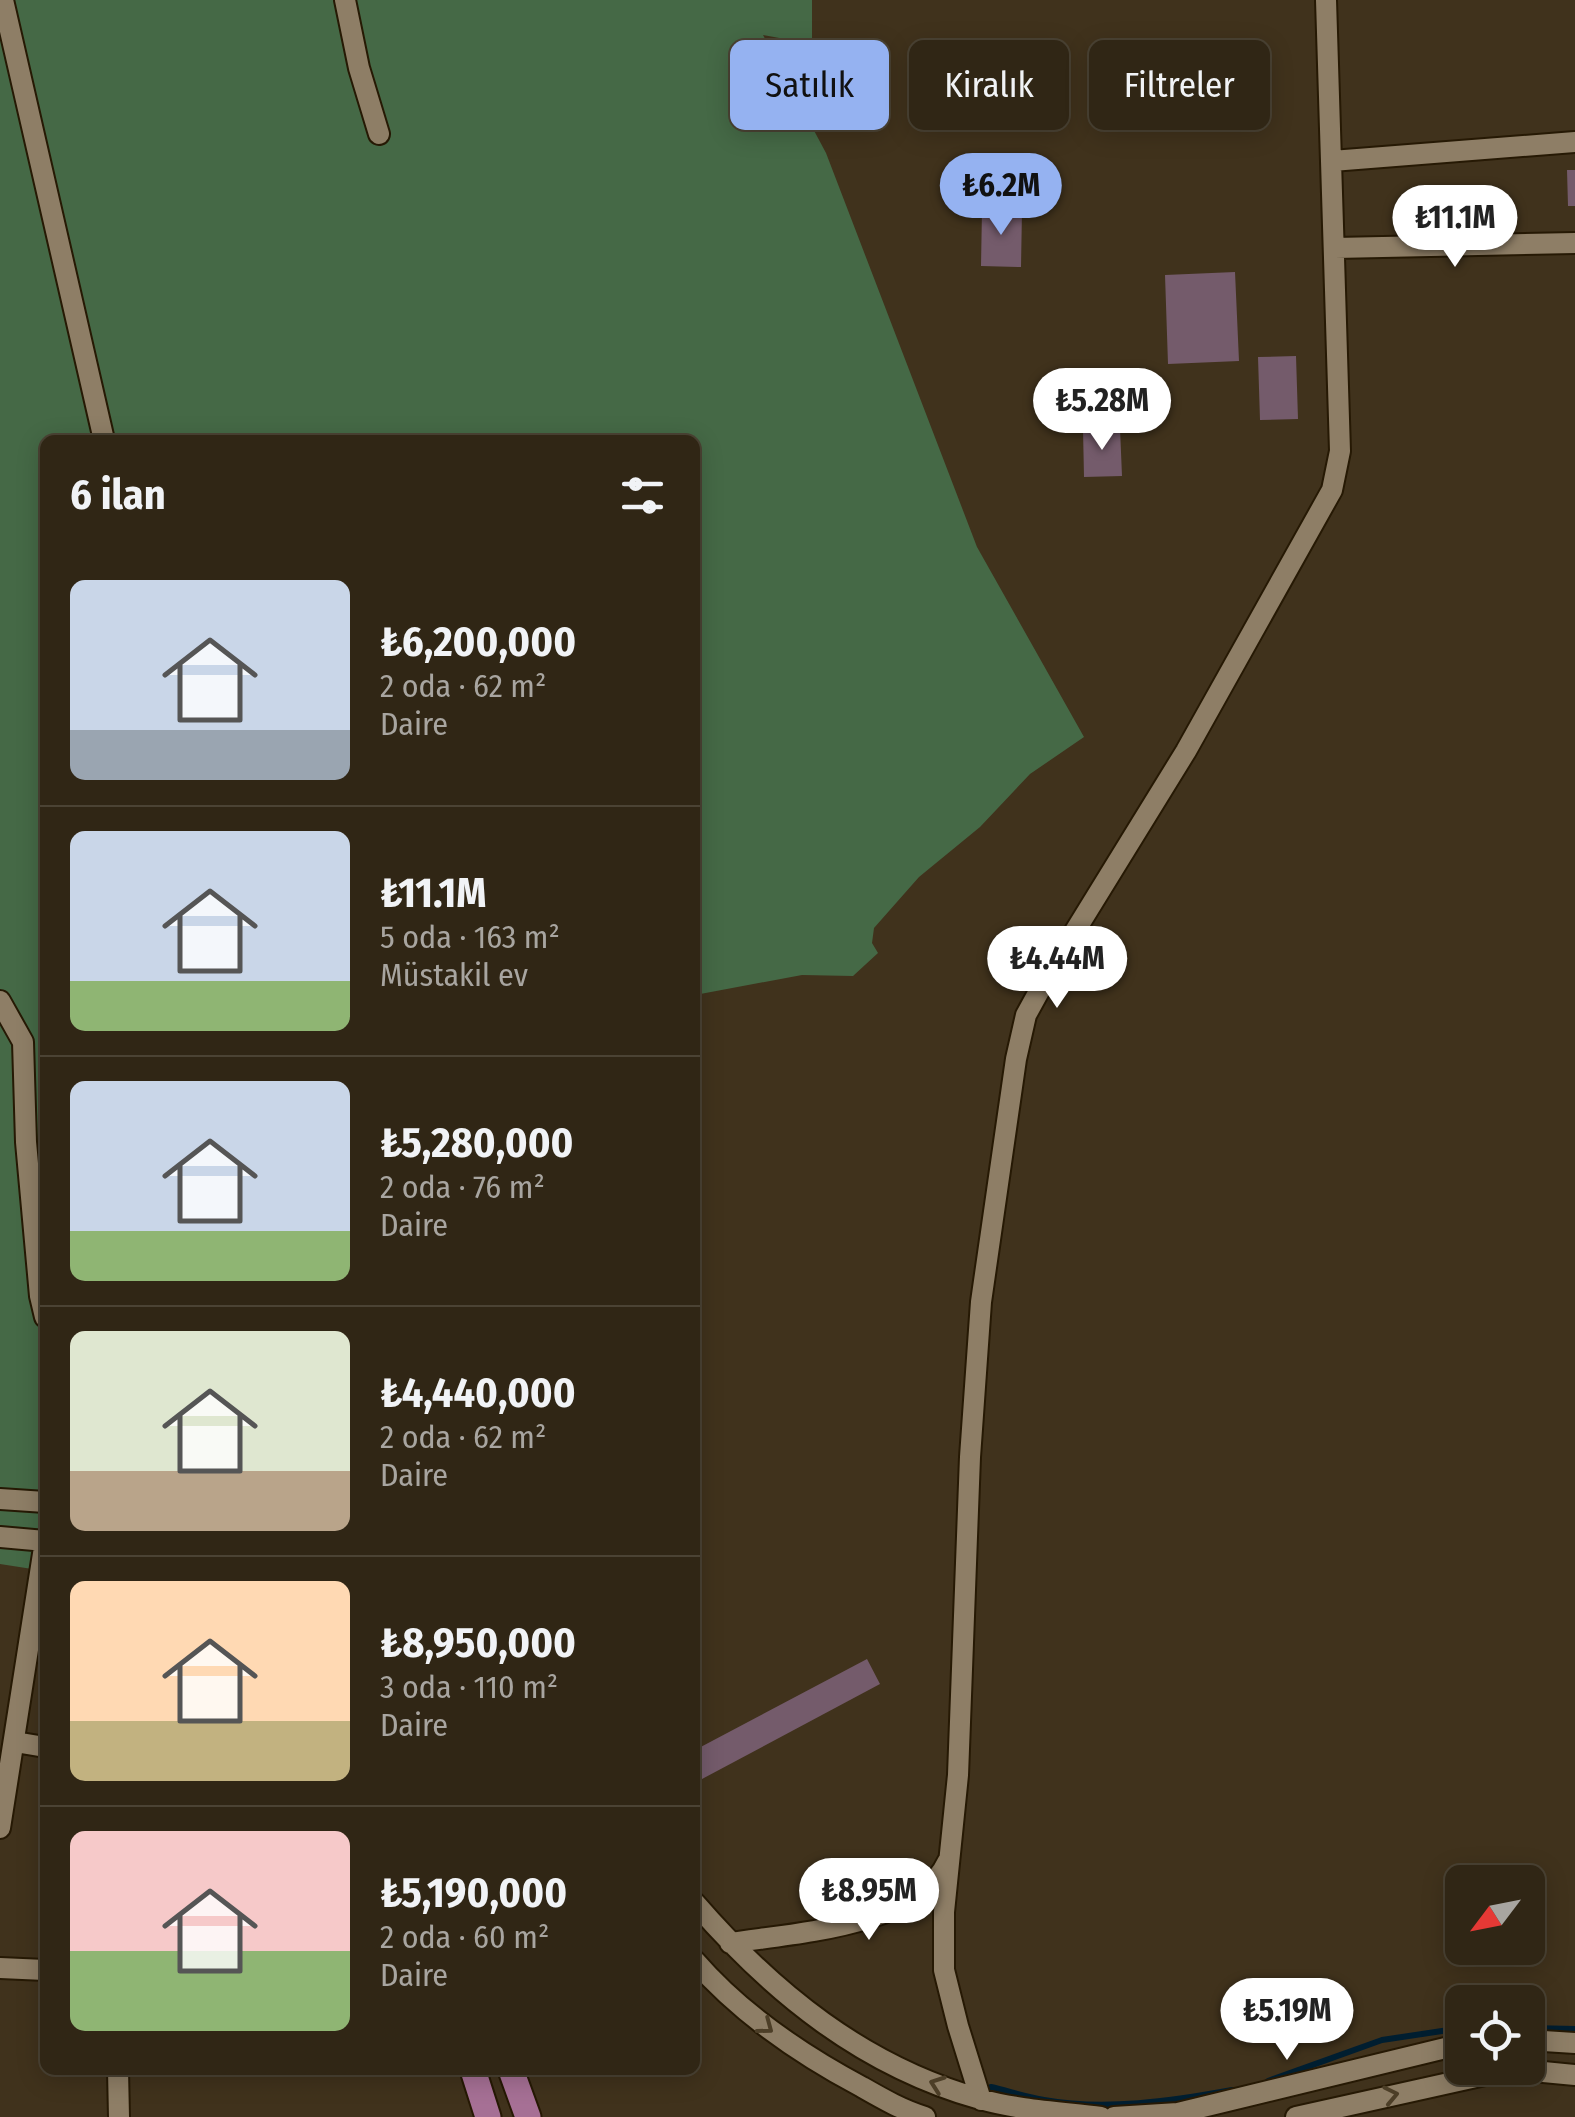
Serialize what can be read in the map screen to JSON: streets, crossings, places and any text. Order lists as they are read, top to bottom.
{
  "north": "bottom left",
  "page": {
    "chip": ["Satılık", "Kiralık", "Filtreler"],
    "price": [
      "₺6.2M",
      "₺11.1M",
      "₺5.28M",
      "₺4.44M",
      "₺8.95M",
      "₺5.19M"
    ],
    "heading": "6 ilan",
    "list": [
      {
        "name": "₺6,200,000",
        "note": "2 oda · 62 m² · Daire"
      },
      {
        "name": "₺11.1M",
        "note": "5 oda · 163 m² · Müstakil ev"
      },
      {
        "name": "₺5,280,000",
        "note": "2 oda · 76 m² · Daire"
      },
      {
        "name": "₺4,440,000",
        "note": "2 oda · 62 m² · Daire"
      },
      {
        "name": "₺8,950,000",
        "note": "3 oda · 110 m² · Daire"
      },
      {
        "name": "₺5,190,000",
        "note": "2 oda · 60 m² · Daire"
      }
    ]
  }
}
